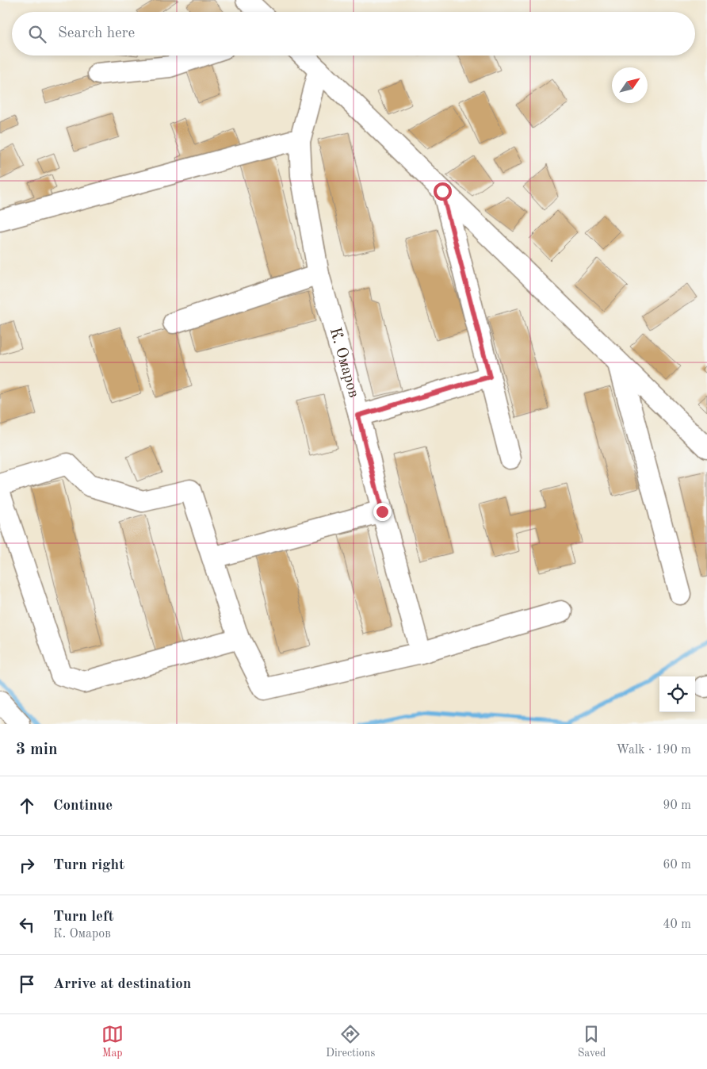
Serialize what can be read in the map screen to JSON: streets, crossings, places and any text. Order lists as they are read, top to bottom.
{
  "streets": {
    "street": ["К. Омаров"]
  },
  "north": "top right",
  "page": {
    "search": "Search here",
    "heading": ["3 min", "Walk · 190 m"],
    "list": [
      ["Continue", "90 m"],
      ["Turn right", "60 m"],
      ["Turn left", "К. Омаров", "40 m"],
      "Arrive at destination"
    ],
    "nav": ["Map", "Directions", "Saved"]
  }
}
